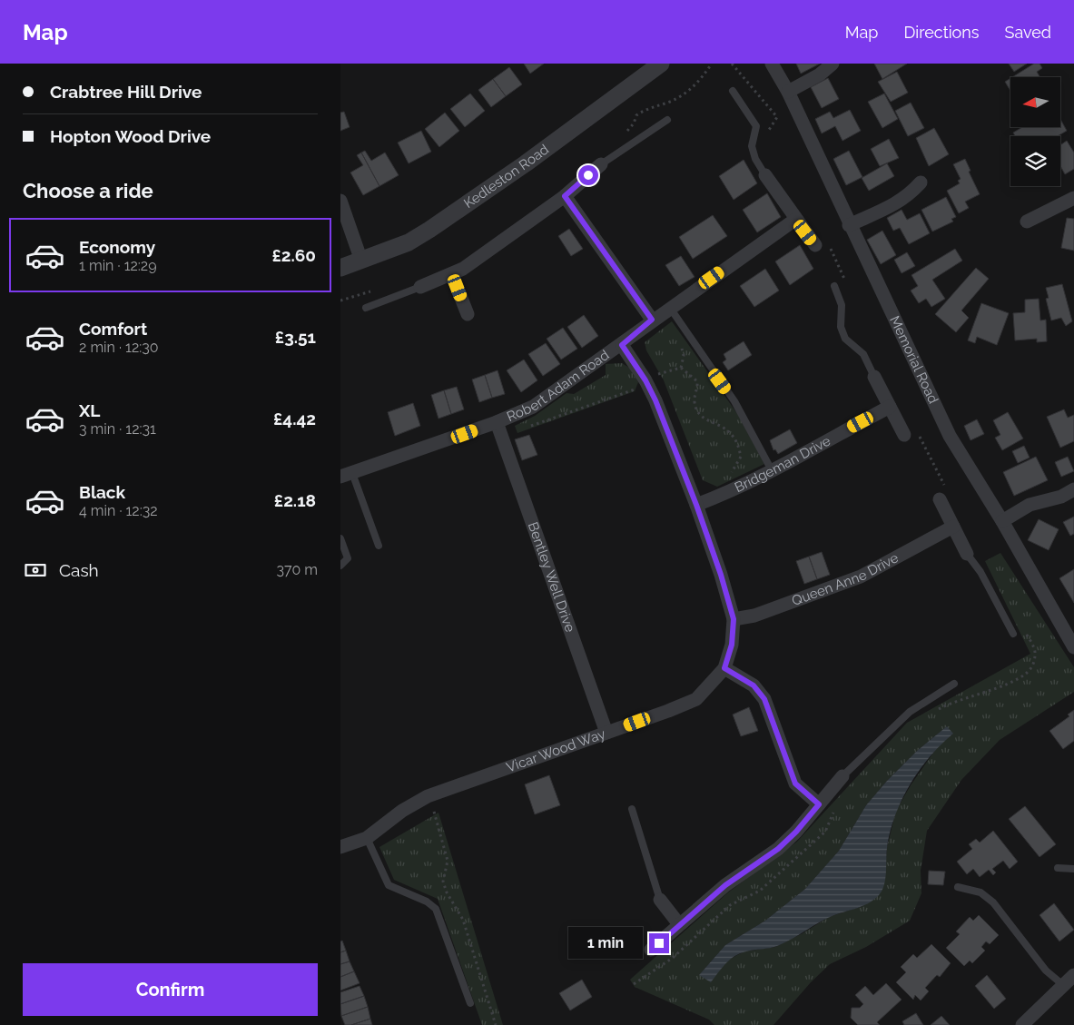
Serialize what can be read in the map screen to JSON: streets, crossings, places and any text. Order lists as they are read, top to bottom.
{
  "streets": {
    "street": [
      "Kedleston Road",
      "Memorial Road",
      "Robert Adam Road",
      "Bridgeman Drive",
      "Bentley Well Drive",
      "Queen Anne Drive",
      "Vicar Wood Way"
    ]
  },
  "crossings": [
    ["Robert Adam Road", "Bentley Well Drive"],
    ["Robert Adam Road", "Vicar Wood Way"],
    ["Bridgeman Drive", "Vicar Wood Way"],
    ["Bentley Well Drive", "Vicar Wood Way"],
    ["Queen Anne Drive", "Vicar Wood Way"]
  ],
  "north": "left",
  "page": {
    "header": "Map",
    "nav": ["Map", "Directions", "Saved"],
    "banner": ["Crabtree Hill Drive", "Hopton Wood Drive"],
    "heading": "Choose a ride",
    "list": [
      {
        "name": "Economy",
        "note": "1 min · 12:29",
        "value": "£2.60"
      },
      {
        "name": "Comfort",
        "note": "2 min · 12:30",
        "value": "£3.51"
      },
      {
        "name": "XL",
        "note": "3 min · 12:31",
        "value": "£4.42"
      },
      {
        "name": "Black",
        "note": "4 min · 12:32",
        "value": "£2.18"
      }
    ],
    "pay": ["Cash", "370 m"],
    "bubble": "1 min",
    "buttons": "Confirm"
  }
}
